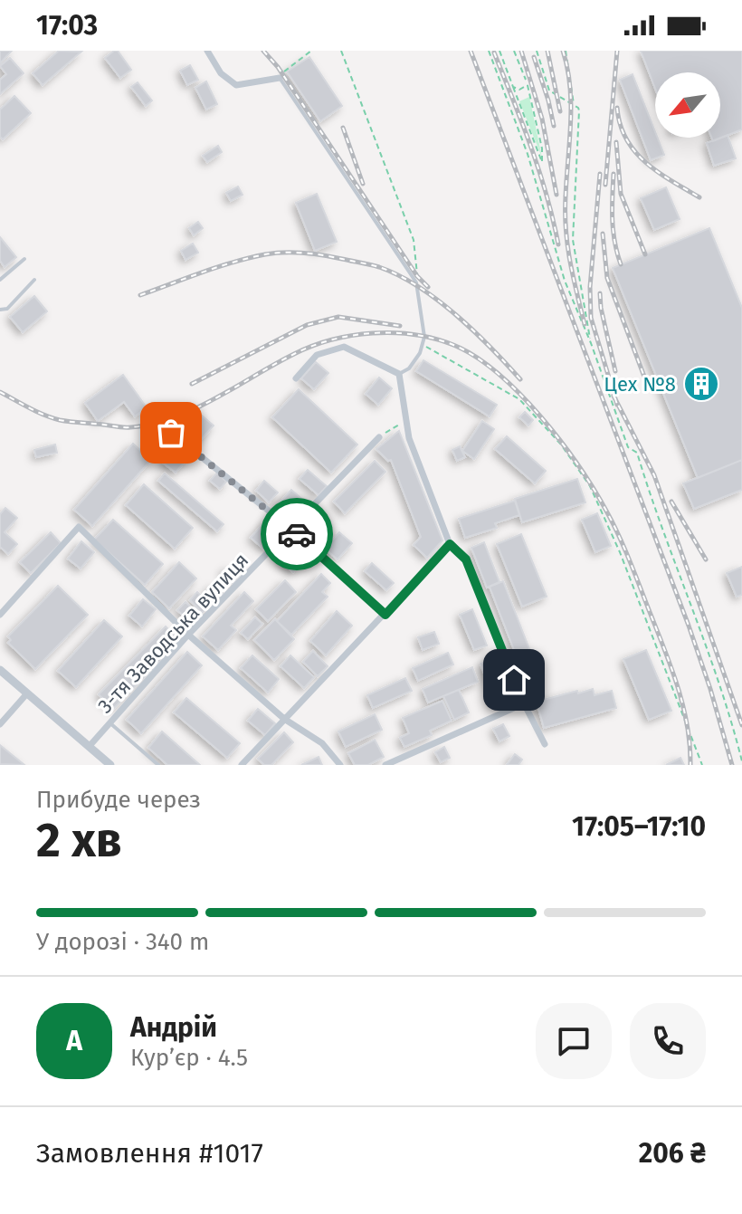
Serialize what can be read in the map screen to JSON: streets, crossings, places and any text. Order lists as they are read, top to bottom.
{
  "streets": {
    "street": ["3-тя Заводська вулиця"]
  },
  "places": {
    "building": ["Цех №8"]
  },
  "north": "bottom left",
  "page": {
    "status": "17:03",
    "heading": ["2 хв", "Прибуде через", "17:05–17:10"],
    "panel": [
      "Андрій",
      "Кур’єр · 4.5",
      "Замовлення #1017",
      "206 ₴"
    ],
    "bar": "У дорозі · 340 m",
    "round": "А"
  }
}
